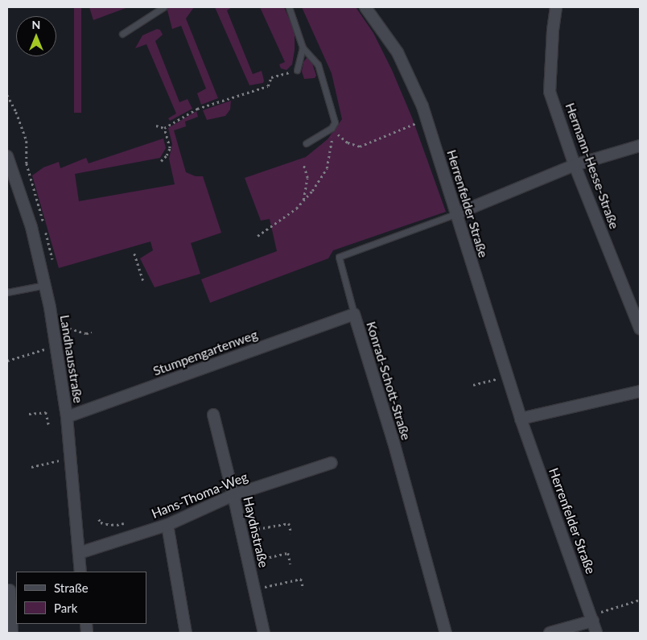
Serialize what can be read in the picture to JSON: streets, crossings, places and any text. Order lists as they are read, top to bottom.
{
  "streets": {
    "street": [
      "Hermann-Hesse-Straße",
      "Herrenfelder Straße",
      "Stumpengartenweg",
      "Landhausstraße",
      "Konrad-Schott-Straße",
      "Hans-Thoma-Weg",
      "Haydnstraße"
    ]
  },
  "crossings": [
    ["Herrenfelder Straße", "Konrad-Schott-Straße"],
    ["Stumpengartenweg", "Landhausstraße"],
    ["Stumpengartenweg", "Konrad-Schott-Straße"],
    ["Landhausstraße", "Hans-Thoma-Weg"],
    ["Hans-Thoma-Weg", "Haydnstraße"]
  ],
  "legend": ["Straße", "Park"],
  "north": "top"
}
